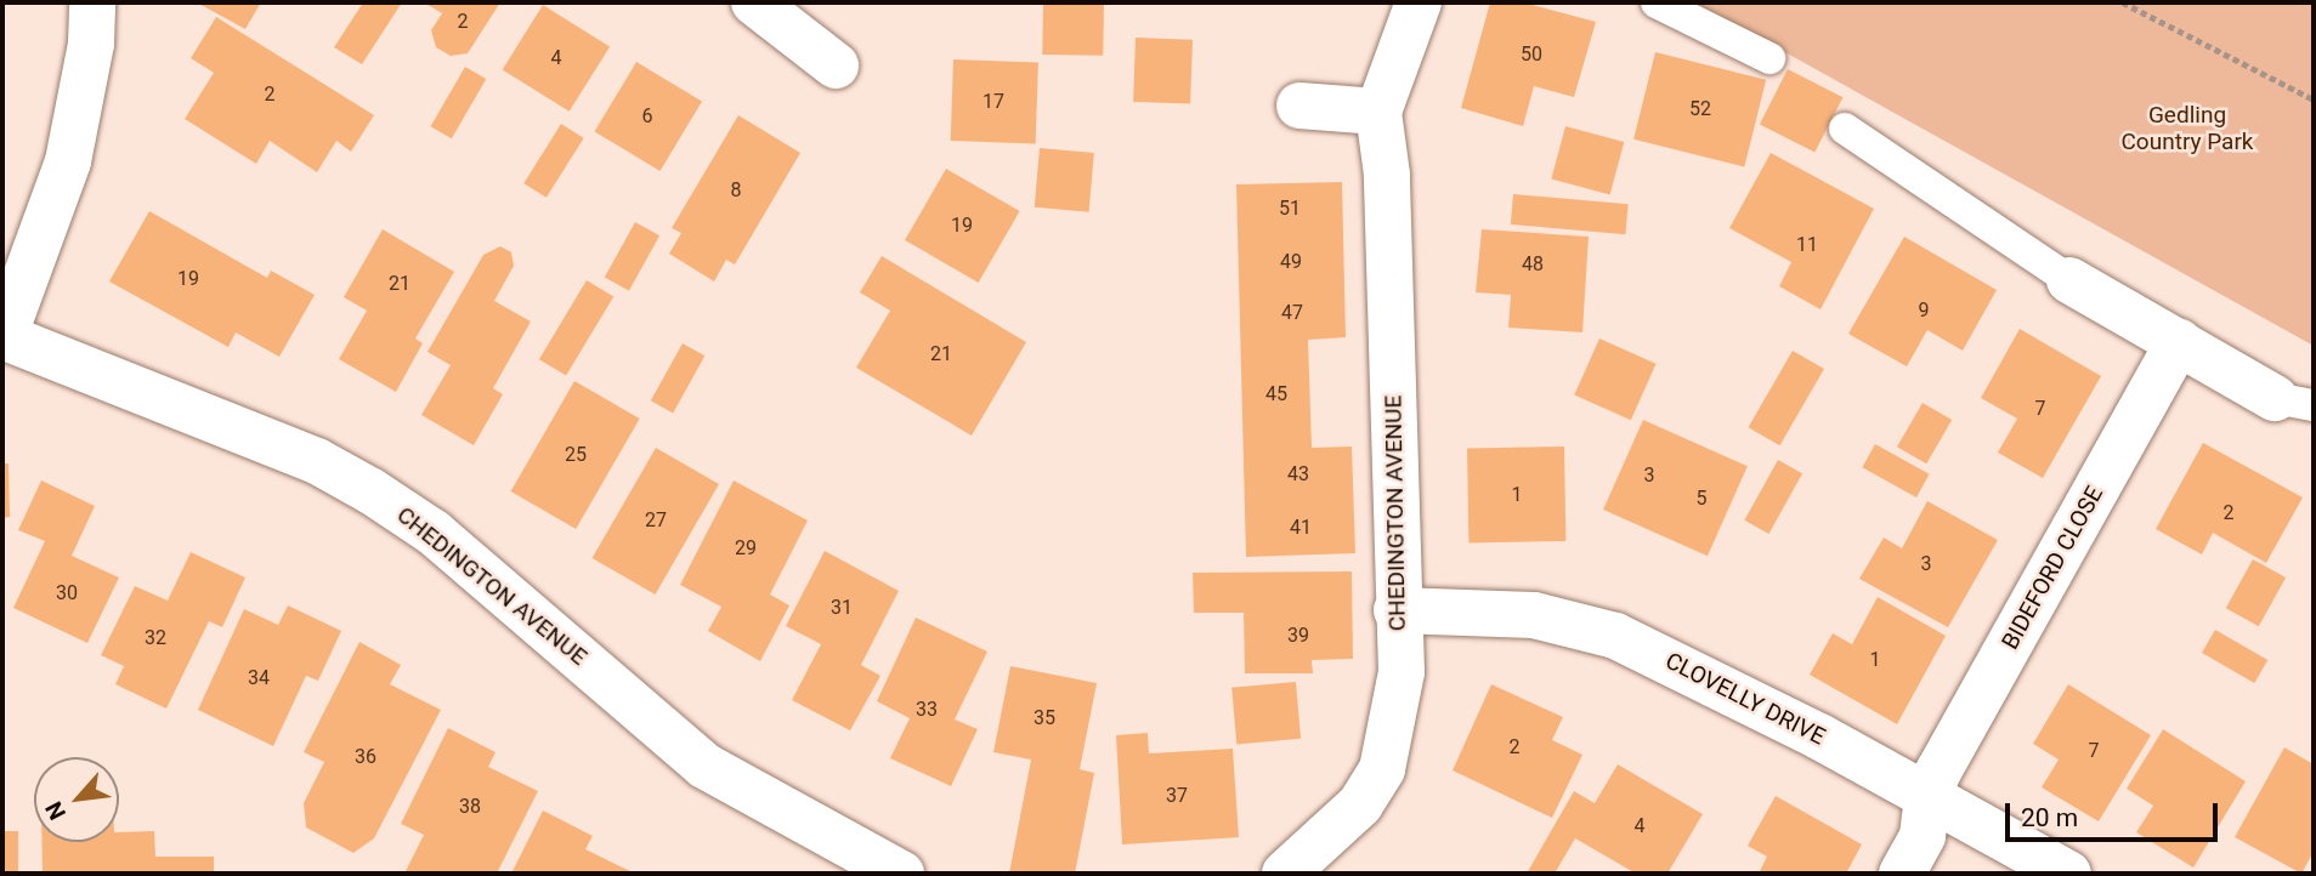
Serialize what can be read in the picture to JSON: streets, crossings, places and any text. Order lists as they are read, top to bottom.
{
  "streets": {
    "street": ["CHEDINGTON AVENUE", "BIDEFORD CLOSE", "CLOVELLY DRIVE"]
  },
  "crossings": [
    ["CHEDINGTON AVENUE", "CLOVELLY DRIVE"],
    ["BIDEFORD CLOSE", "CLOVELLY DRIVE"]
  ],
  "parks": ["Gedling Country Park"],
  "house_numbers": [
    "2",
    "50",
    "4",
    "2",
    "17",
    "52",
    "6",
    "8",
    "51",
    "19",
    "11",
    "49",
    "48",
    "19",
    "21",
    "9",
    "47",
    "21",
    "45",
    "7",
    "25",
    "43",
    "3",
    "1",
    "5",
    "2",
    "27",
    "41",
    "29",
    "3",
    "30",
    "31",
    "39",
    "32",
    "1",
    "34",
    "33",
    "35",
    "2",
    "7",
    "36",
    "37",
    "38",
    "4"
  ],
  "scale_bar": "20 m",
  "north": "bottom left"
}
